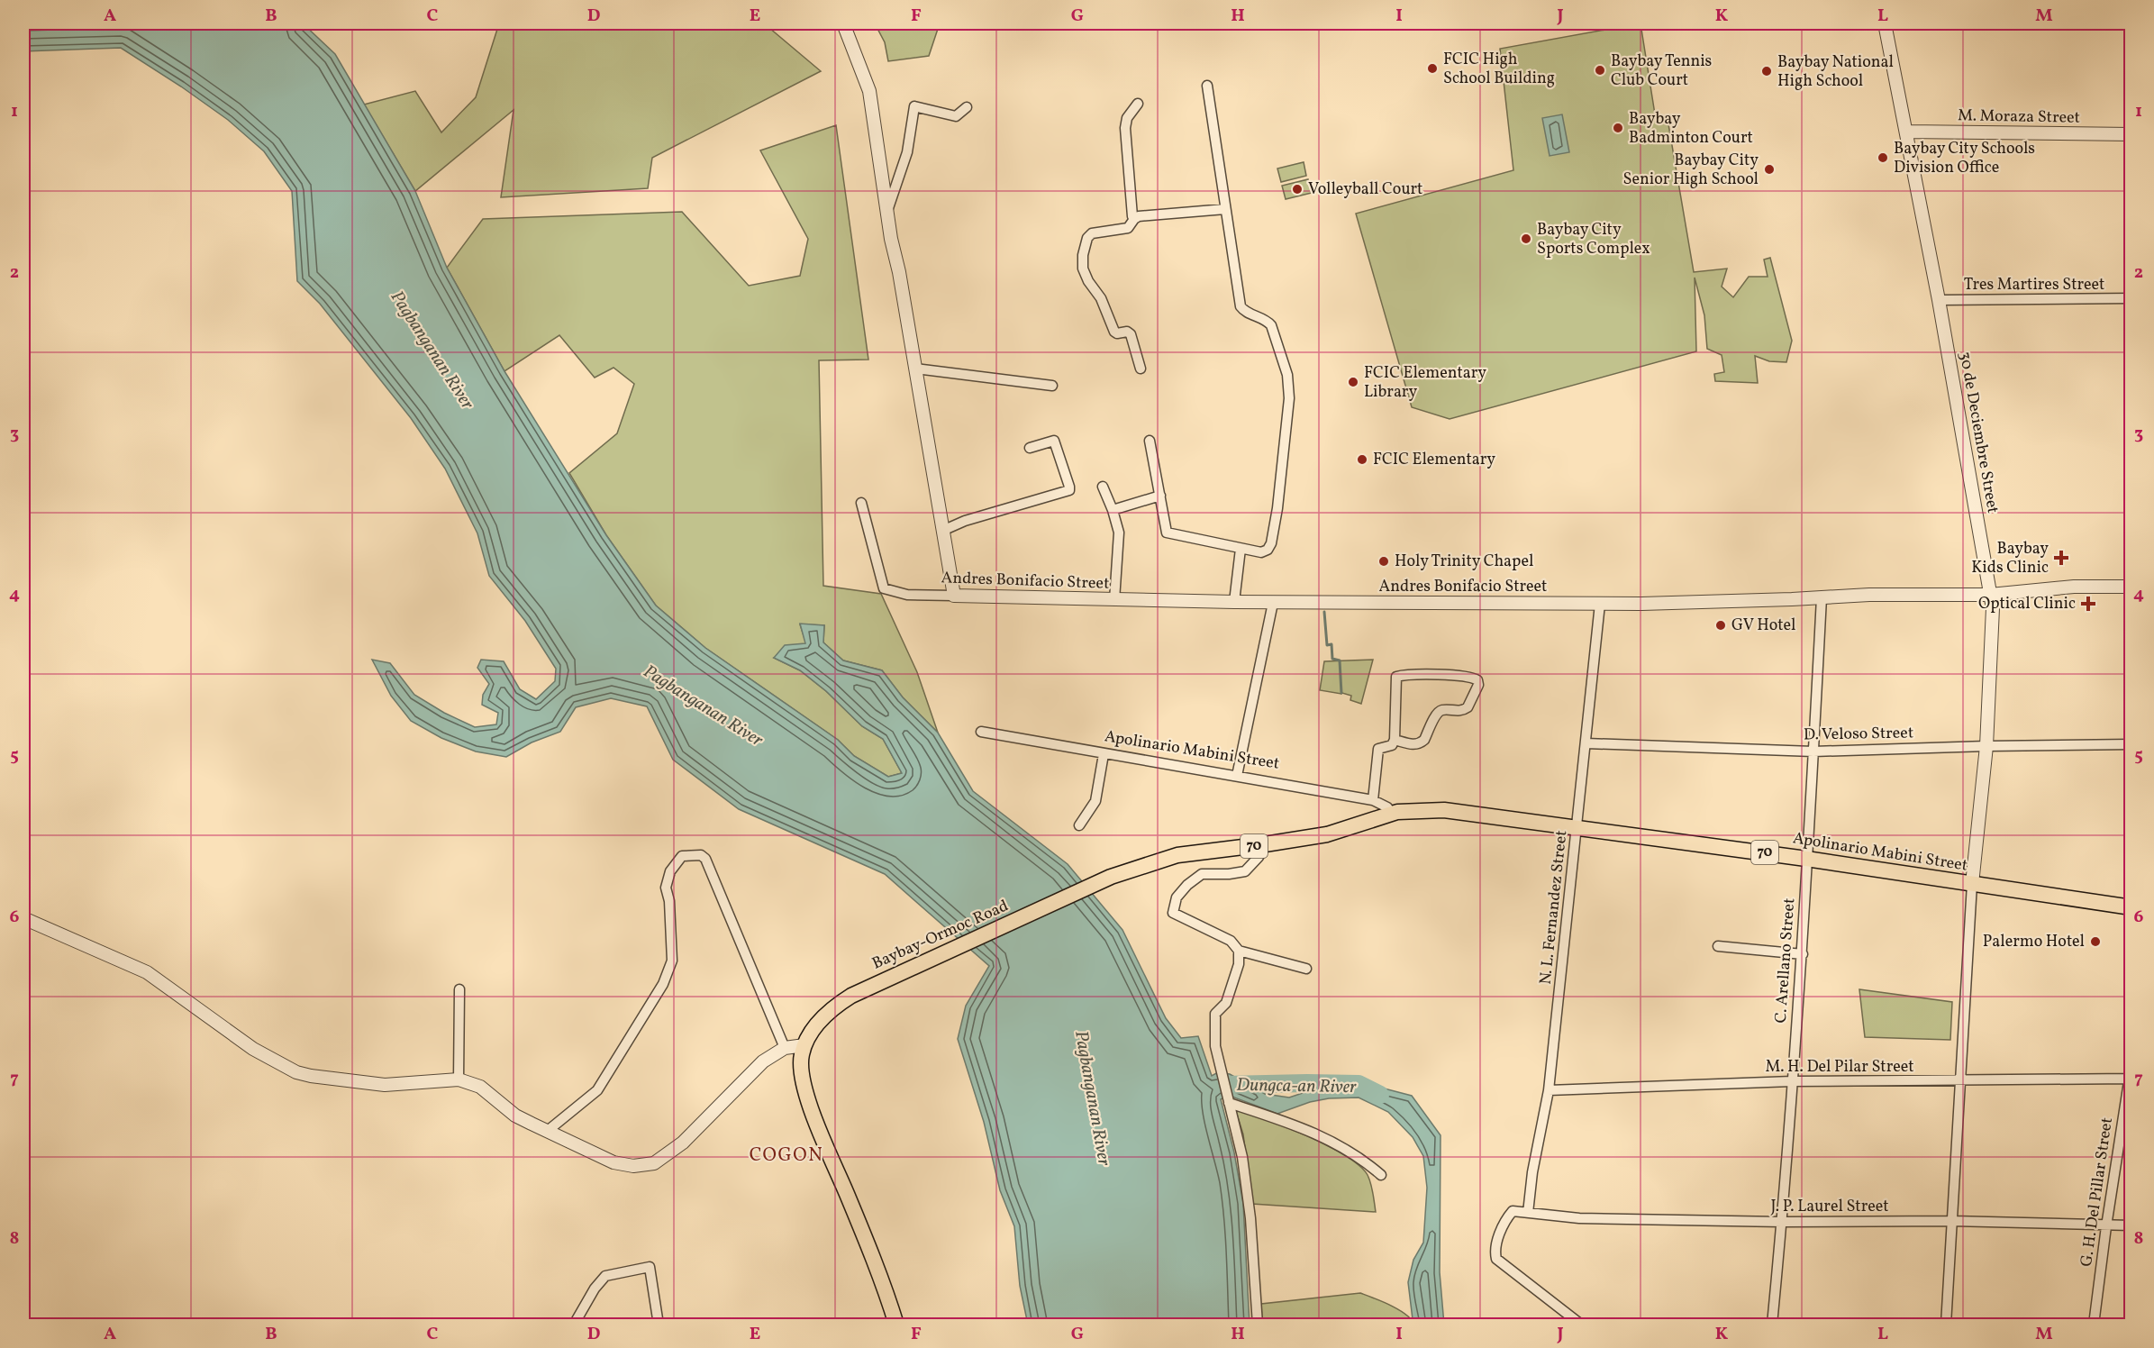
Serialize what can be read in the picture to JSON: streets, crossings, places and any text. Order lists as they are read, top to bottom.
{
  "streets": {
    "main road": ["Apolinario Mabini Street", "70", "Baybay-Ormoc Road"],
    "street": [
      "M. Moraza Street",
      "Tres Martires Street",
      "30 de Deciembre Street",
      "Andres Bonifacio Street",
      "D. Veloso Street",
      "N. L. Fernandez Street",
      "C. Arellano Street",
      "M. H. Del Pilar Street",
      "G. H. Del Pillar Street",
      "J. P. Laurel Street"
    ]
  },
  "crossings": [
    ["M. Moraza Street", "30 de Deciembre Street"],
    ["Tres Martires Street", "30 de Deciembre Street"],
    ["30 de Deciembre Street", "Andres Bonifacio Street"],
    ["30 de Deciembre Street", "D. Veloso Street"],
    ["30 de Deciembre Street", "Apolinario Mabini Street"],
    ["Andres Bonifacio Street", "N. L. Fernandez Street"],
    ["Andres Bonifacio Street", "C. Arellano Street"],
    ["D. Veloso Street", "N. L. Fernandez Street"],
    ["D. Veloso Street", "C. Arellano Street"],
    ["Apolinario Mabini Street", "N. L. Fernandez Street"],
    ["Apolinario Mabini Street", "Baybay-Ormoc Road"],
    ["Apolinario Mabini Street", "C. Arellano Street"],
    ["N. L. Fernandez Street", "M. H. Del Pilar Street"],
    ["N. L. Fernandez Street", "J. P. Laurel Street"],
    ["C. Arellano Street", "M. H. Del Pilar Street"],
    ["C. Arellano Street", "J. P. Laurel Street"],
    ["M. H. Del Pilar Street", "G. H. Del Pillar Street"],
    ["G. H. Del Pillar Street", "J. P. Laurel Street"]
  ],
  "districts": ["COGON"],
  "water": ["Pagbanganan River", "Dungca-an River"],
  "places": {
    "other": [
      "FCIC High School Building",
      "Baybay Tennis Club Court",
      "Baybay National High School",
      "Baybay Badminton Court",
      "Baybay City Schools Division Office",
      "Baybay City Senior High School",
      "Volleyball Court",
      "Baybay City Sports Complex",
      "FCIC Elementary Library",
      "FCIC Elementary",
      "Holy Trinity Chapel",
      "GV Hotel",
      "Palermo Hotel"
    ],
    "health": ["Baybay Kids Clinic", "Optical Clinic"]
  },
  "grid": {
    "columns": [
      "A",
      "B",
      "C",
      "D",
      "E",
      "F",
      "G",
      "H",
      "I",
      "J",
      "K",
      "L",
      "M"
    ],
    "rows": [
      "1",
      "2",
      "3",
      "4",
      "5",
      "6",
      "7",
      "8"
    ]
  }
}
